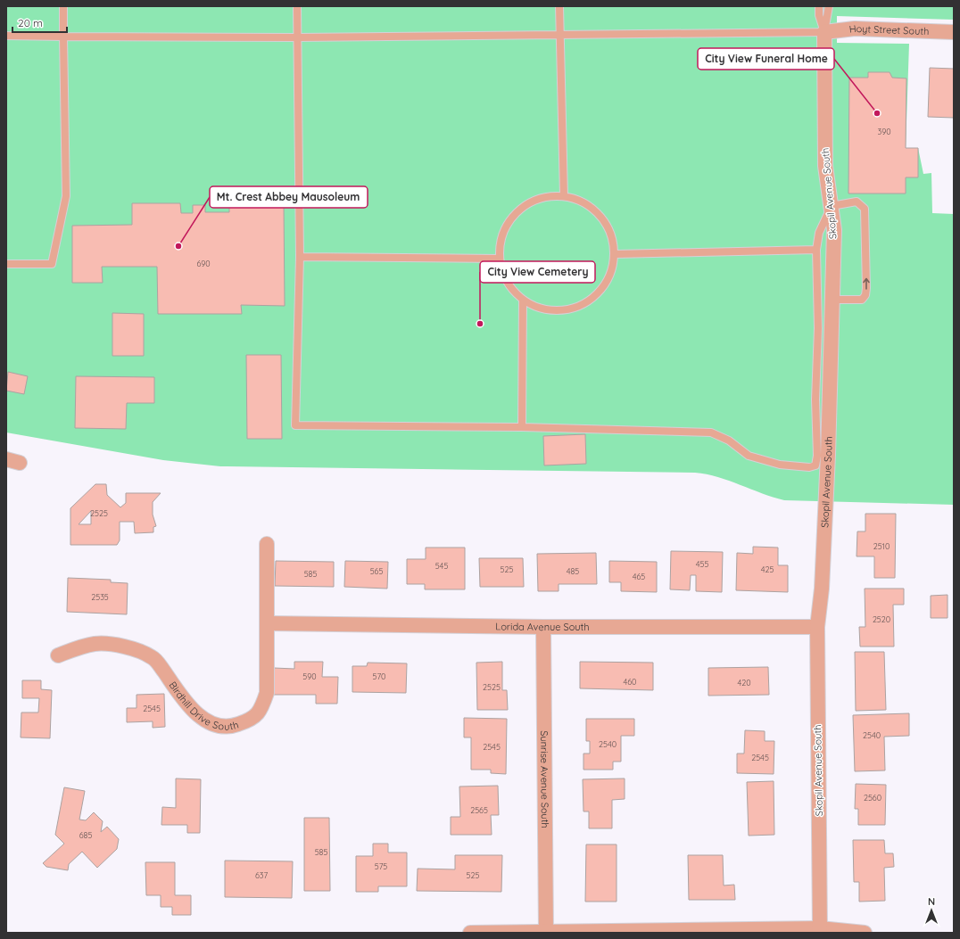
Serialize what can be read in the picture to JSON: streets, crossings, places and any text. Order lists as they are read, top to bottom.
{
  "streets": {
    "street": [
      "Hoyt Street South",
      "Skopil Avenue South",
      "Lorida Avenue South",
      "Birdhill Drive South",
      "Sunrise Avenue South"
    ]
  },
  "crossings": [
    ["Hoyt Street South", "Skopil Avenue South"],
    ["Skopil Avenue South", "Lorida Avenue South"],
    ["Lorida Avenue South", "Birdhill Drive South"],
    ["Lorida Avenue South", "Sunrise Avenue South"]
  ],
  "places": ["City View Funeral Home", "Mt. Crest Abbey Mausoleum", "City View Cemetery"],
  "house_numbers": [
    "390",
    "690",
    "2525",
    "2510",
    "455",
    "545",
    "525",
    "425",
    "565",
    "485",
    "585",
    "465",
    "2535",
    "2520",
    "590",
    "570",
    "460",
    "420",
    "2525",
    "2545",
    "2540",
    "2540",
    "2545",
    "2545",
    "2560",
    "2565",
    "685",
    "585",
    "575",
    "637",
    "525"
  ],
  "scale_bar": "20 m",
  "north": "top"
}
